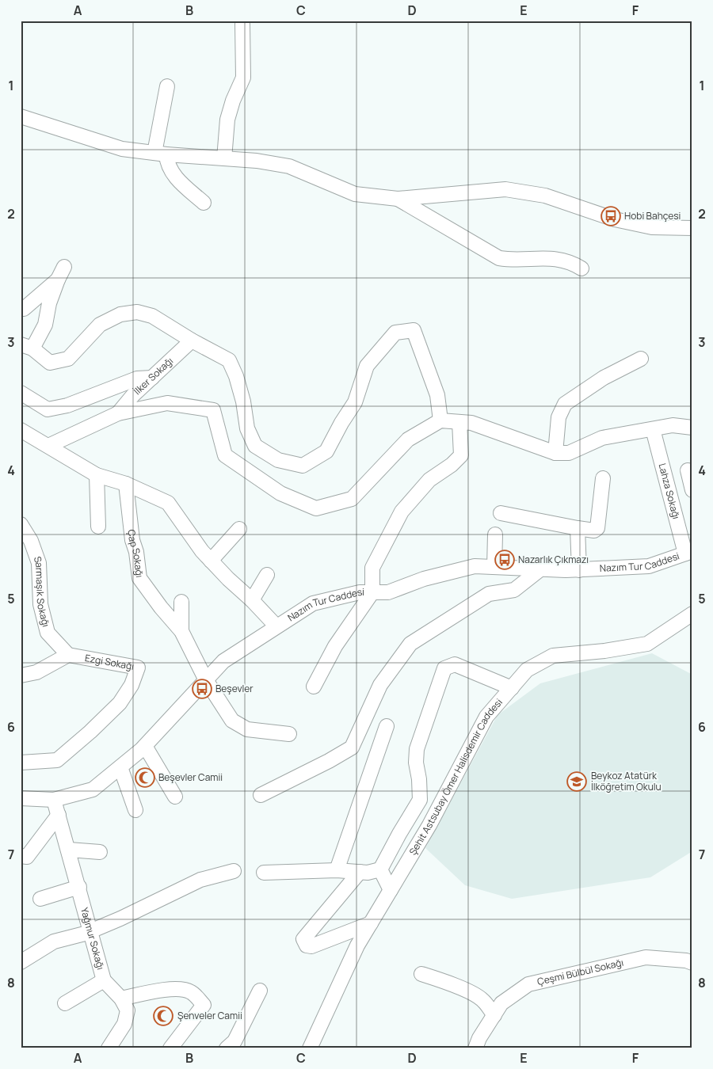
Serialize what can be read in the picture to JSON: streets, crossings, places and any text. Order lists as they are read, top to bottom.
{
  "streets": {
    "street": [
      "İlker Sokağı",
      "Lahza Sokağı",
      "Çap Sokağı",
      "Nazım Tur Caddesi",
      "Sarmaşık Sokağı",
      "Ezgi Sokağı",
      "Şehit Astsubay Ömer Halisdemir Caddesi",
      "Yağmur Sokağı",
      "Çeşmi Bülbül Sokağı"
    ]
  },
  "crossings": [
    ["Lahza Sokağı", "Nazım Tur Caddesi"],
    ["Çap Sokağı", "Nazım Tur Caddesi"],
    ["Nazım Tur Caddesi", "Yağmur Sokağı"],
    ["Sarmaşık Sokağı", "Ezgi Sokağı"]
  ],
  "places": {
    "bus stop": ["Hobi Bahçesi", "Nazarlık Çıkmazı", "Beşevler"],
    "mosque": ["Beşevler Camii", "Şenveler Camii"],
    "school or university": ["Beykoz Atatürk İlköğretim Okulu"]
  },
  "grid": {
    "columns": [
      "A",
      "B",
      "C",
      "D",
      "E",
      "F"
    ],
    "rows": [
      "1",
      "2",
      "3",
      "4",
      "5",
      "6",
      "7",
      "8"
    ]
  }
}
